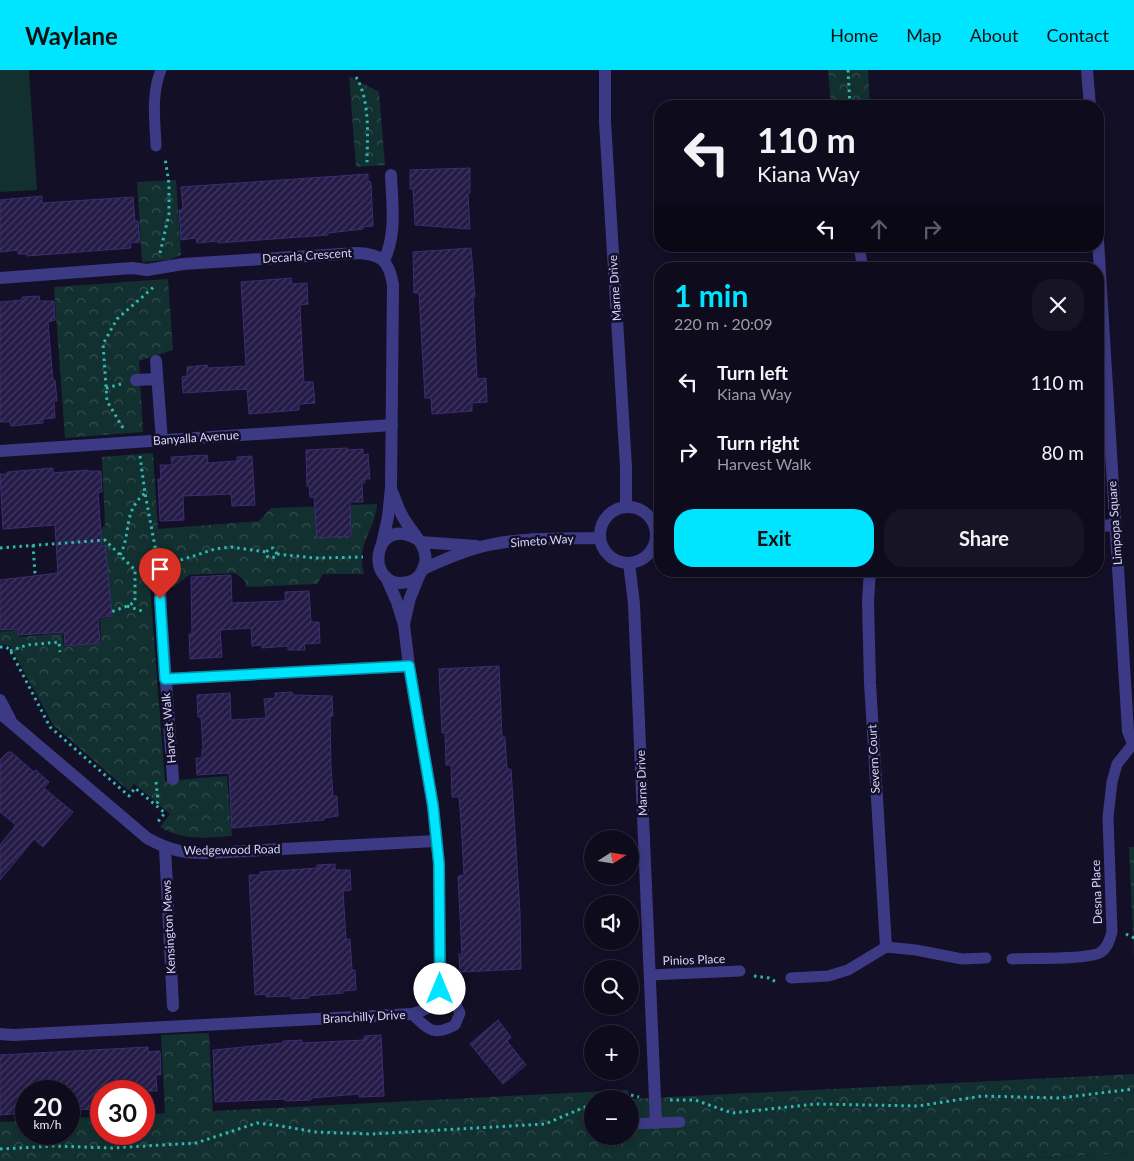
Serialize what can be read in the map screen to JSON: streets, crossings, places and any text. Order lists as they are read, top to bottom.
{
  "streets": {
    "street": [
      "Decarla Crescent",
      "Marne Drive",
      "Banyalla Avenue",
      "Limpopa Square",
      "Simeto Way",
      "Harvest Walk",
      "Severn Court",
      "Wedgewood Road",
      "Kensington Mews",
      "Branchilly Drive"
    ],
    "lane": ["Desna Place", "Pinios Place"]
  },
  "crossings": [
    ["Marne Drive", "Pinios Place"],
    ["Limpopa Square", "Desna Place"],
    ["Wedgewood Road", "Kensington Mews"]
  ],
  "north": "right",
  "page": {
    "header": "Waylane",
    "nav": [
      "Home",
      "Map",
      "About",
      "Contact"
    ],
    "turn": ["110 m", "Kiana Way"],
    "heading": ["1 min", "220 m · 20:09"],
    "list": [
      {
        "name": "Turn left",
        "note": "Kiana Way",
        "value": "110 m"
      },
      {
        "name": "Turn right",
        "note": "Harvest Walk",
        "value": "80 m"
      }
    ],
    "buttons": ["Exit", "Share"],
    "map_buttons": ["+", "−"],
    "speed": "20 km/h",
    "limit": "30"
  }
}
